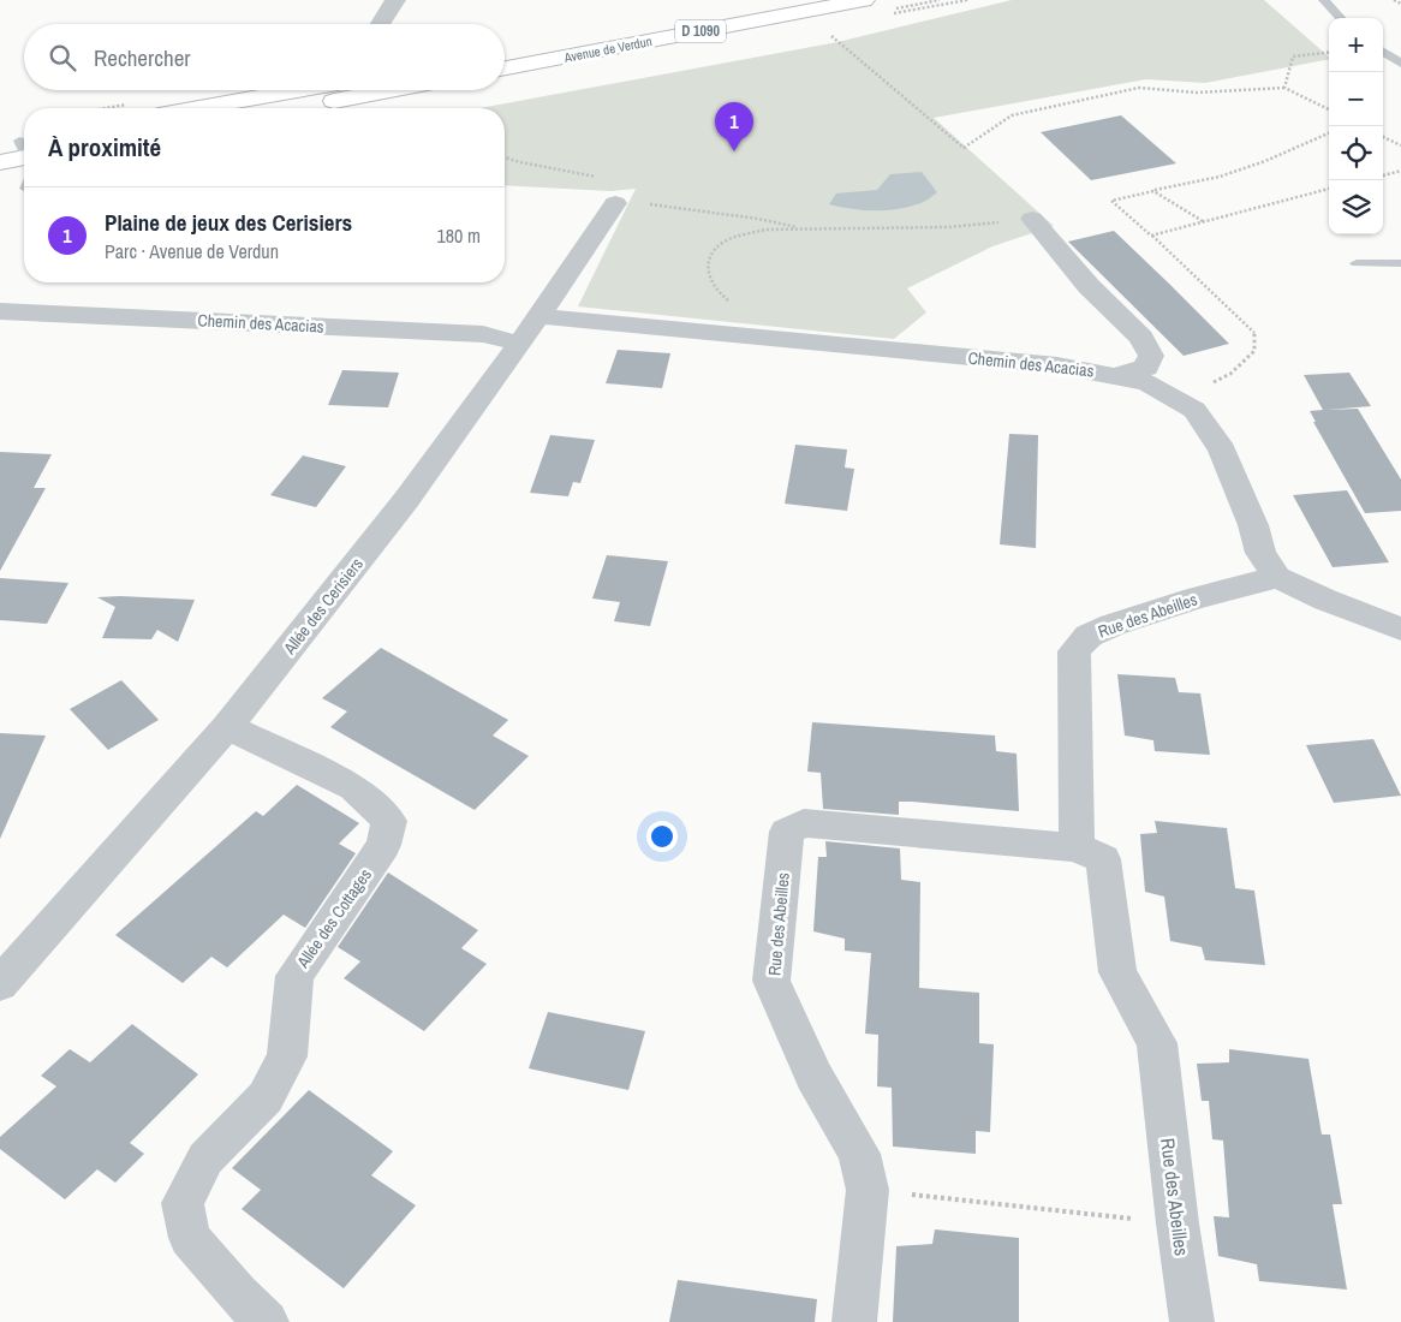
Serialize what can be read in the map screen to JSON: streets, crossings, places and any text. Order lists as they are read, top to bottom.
{
  "streets": {
    "main road": ["D 1090", "Avenue de Verdun"],
    "street": [
      "Chemin des Acacias",
      "Allée des Cerisiers",
      "Rue des Abeilles",
      "Allée des Cottages"
    ]
  },
  "crossings": [
    ["Chemin des Acacias", "Allée des Cerisiers"],
    ["Chemin des Acacias", "Rue des Abeilles"],
    ["Allée des Cerisiers", "Allée des Cottages"]
  ],
  "page": {
    "map_buttons": ["+", "−"],
    "search": "Rechercher",
    "pins": "1",
    "heading": "À proximité",
    "list": [
      {
        "mark": "1",
        "name": "Plaine de jeux des Cerisiers",
        "note": "Parc · Avenue de Verdun",
        "value": "180 m"
      }
    ]
  }
}
